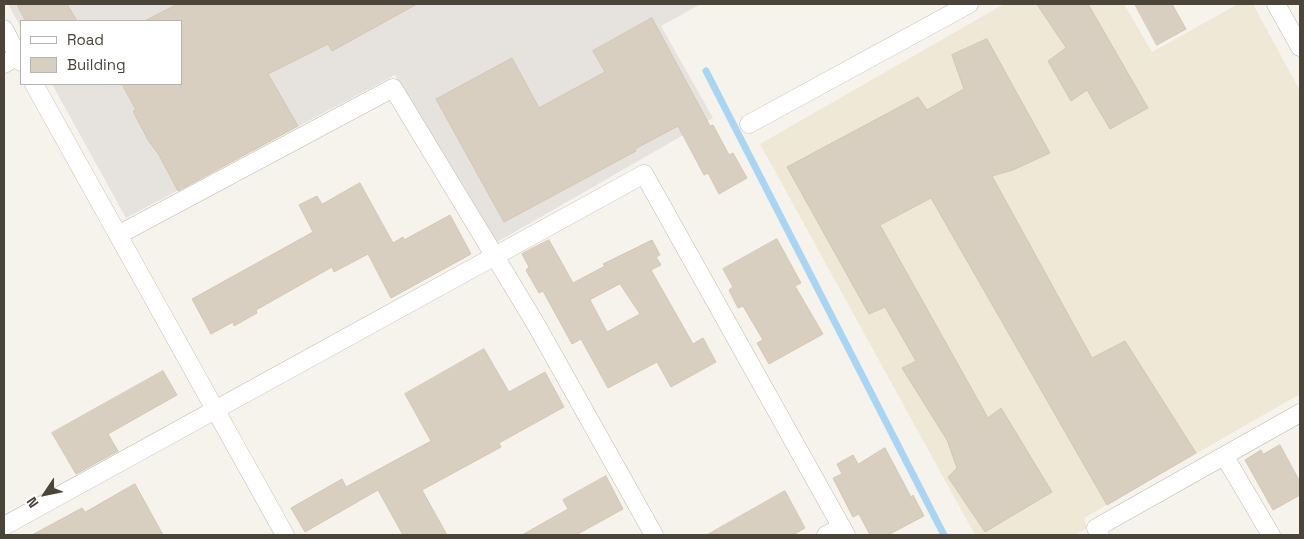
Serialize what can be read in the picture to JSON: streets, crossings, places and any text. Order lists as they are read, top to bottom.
{
  "legend": ["Road", "Building"],
  "north": "bottom left"
}
